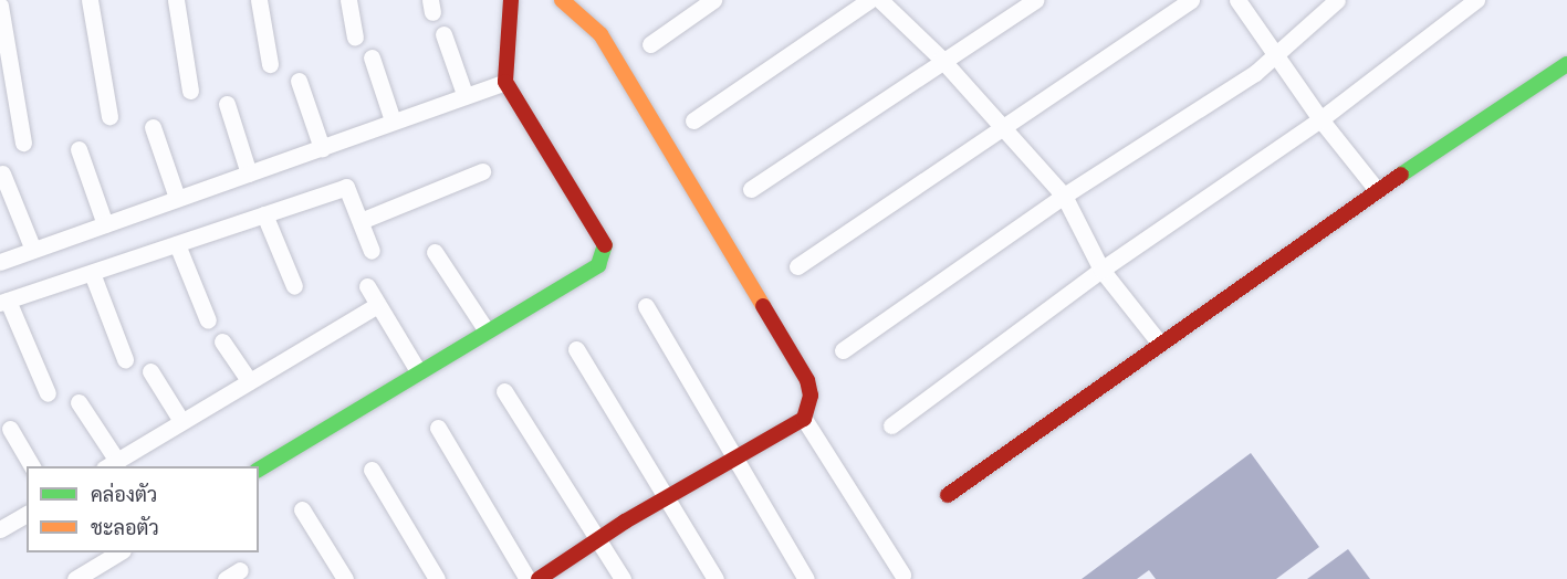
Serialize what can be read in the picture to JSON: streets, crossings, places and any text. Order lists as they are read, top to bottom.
{
  "legend": ["คล่องตัว", "ชะลอตัว"]
}
